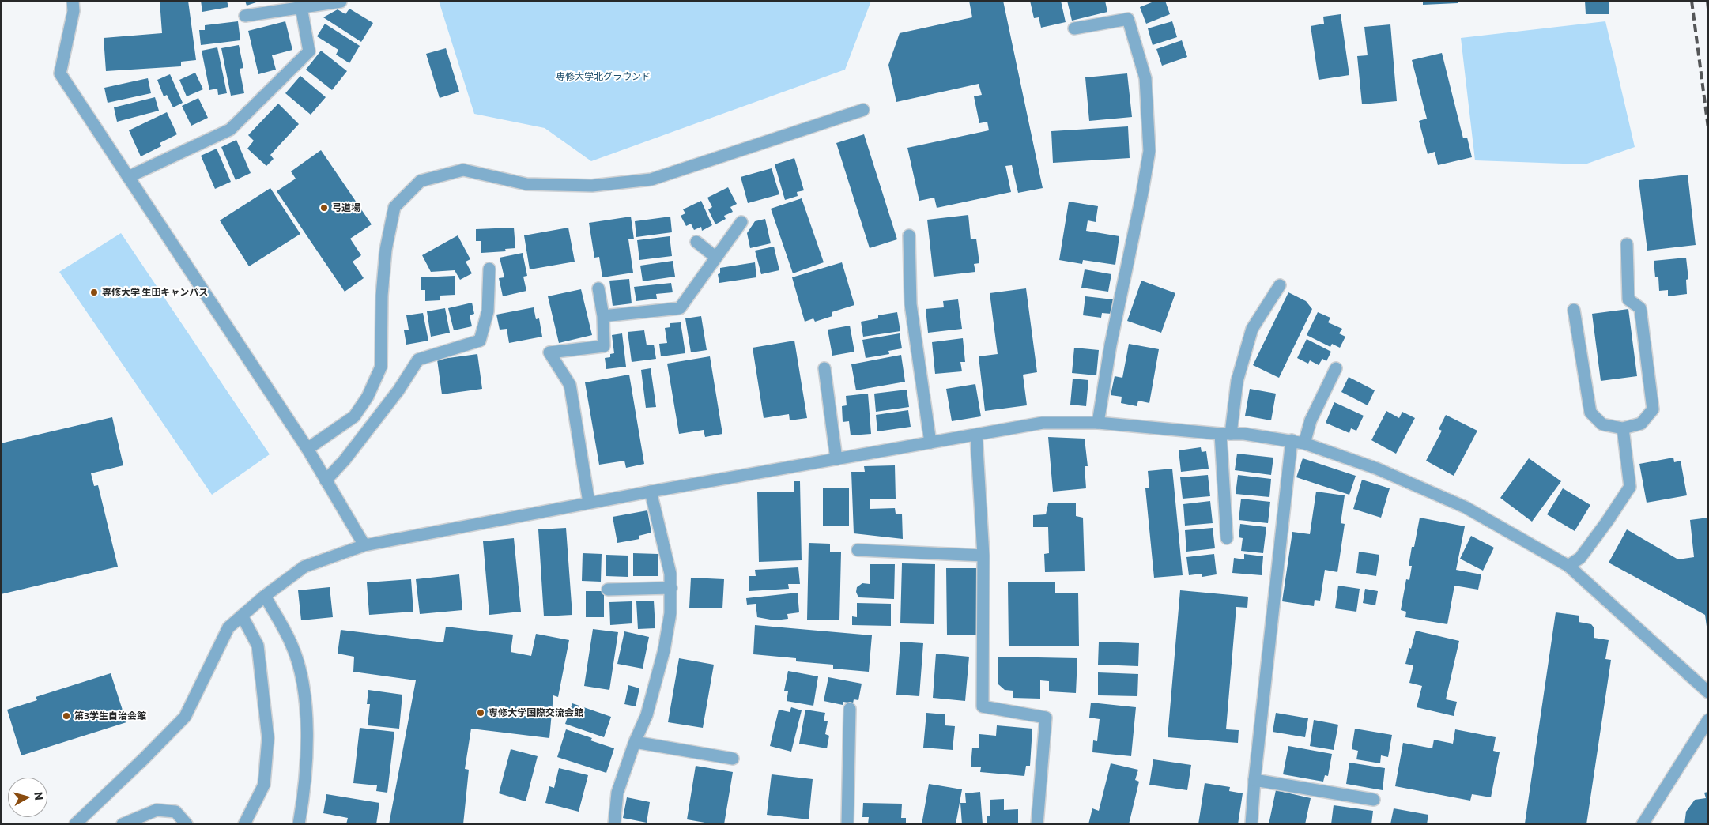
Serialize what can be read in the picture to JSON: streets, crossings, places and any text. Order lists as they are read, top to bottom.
{
  "parks": ["専修大学北グラウンド"],
  "places": [
    "弓道場",
    "専修大学 生田キャンパス",
    "専修大学国際交流会館",
    "第3学生自治会館"
  ],
  "north": "right"
}
